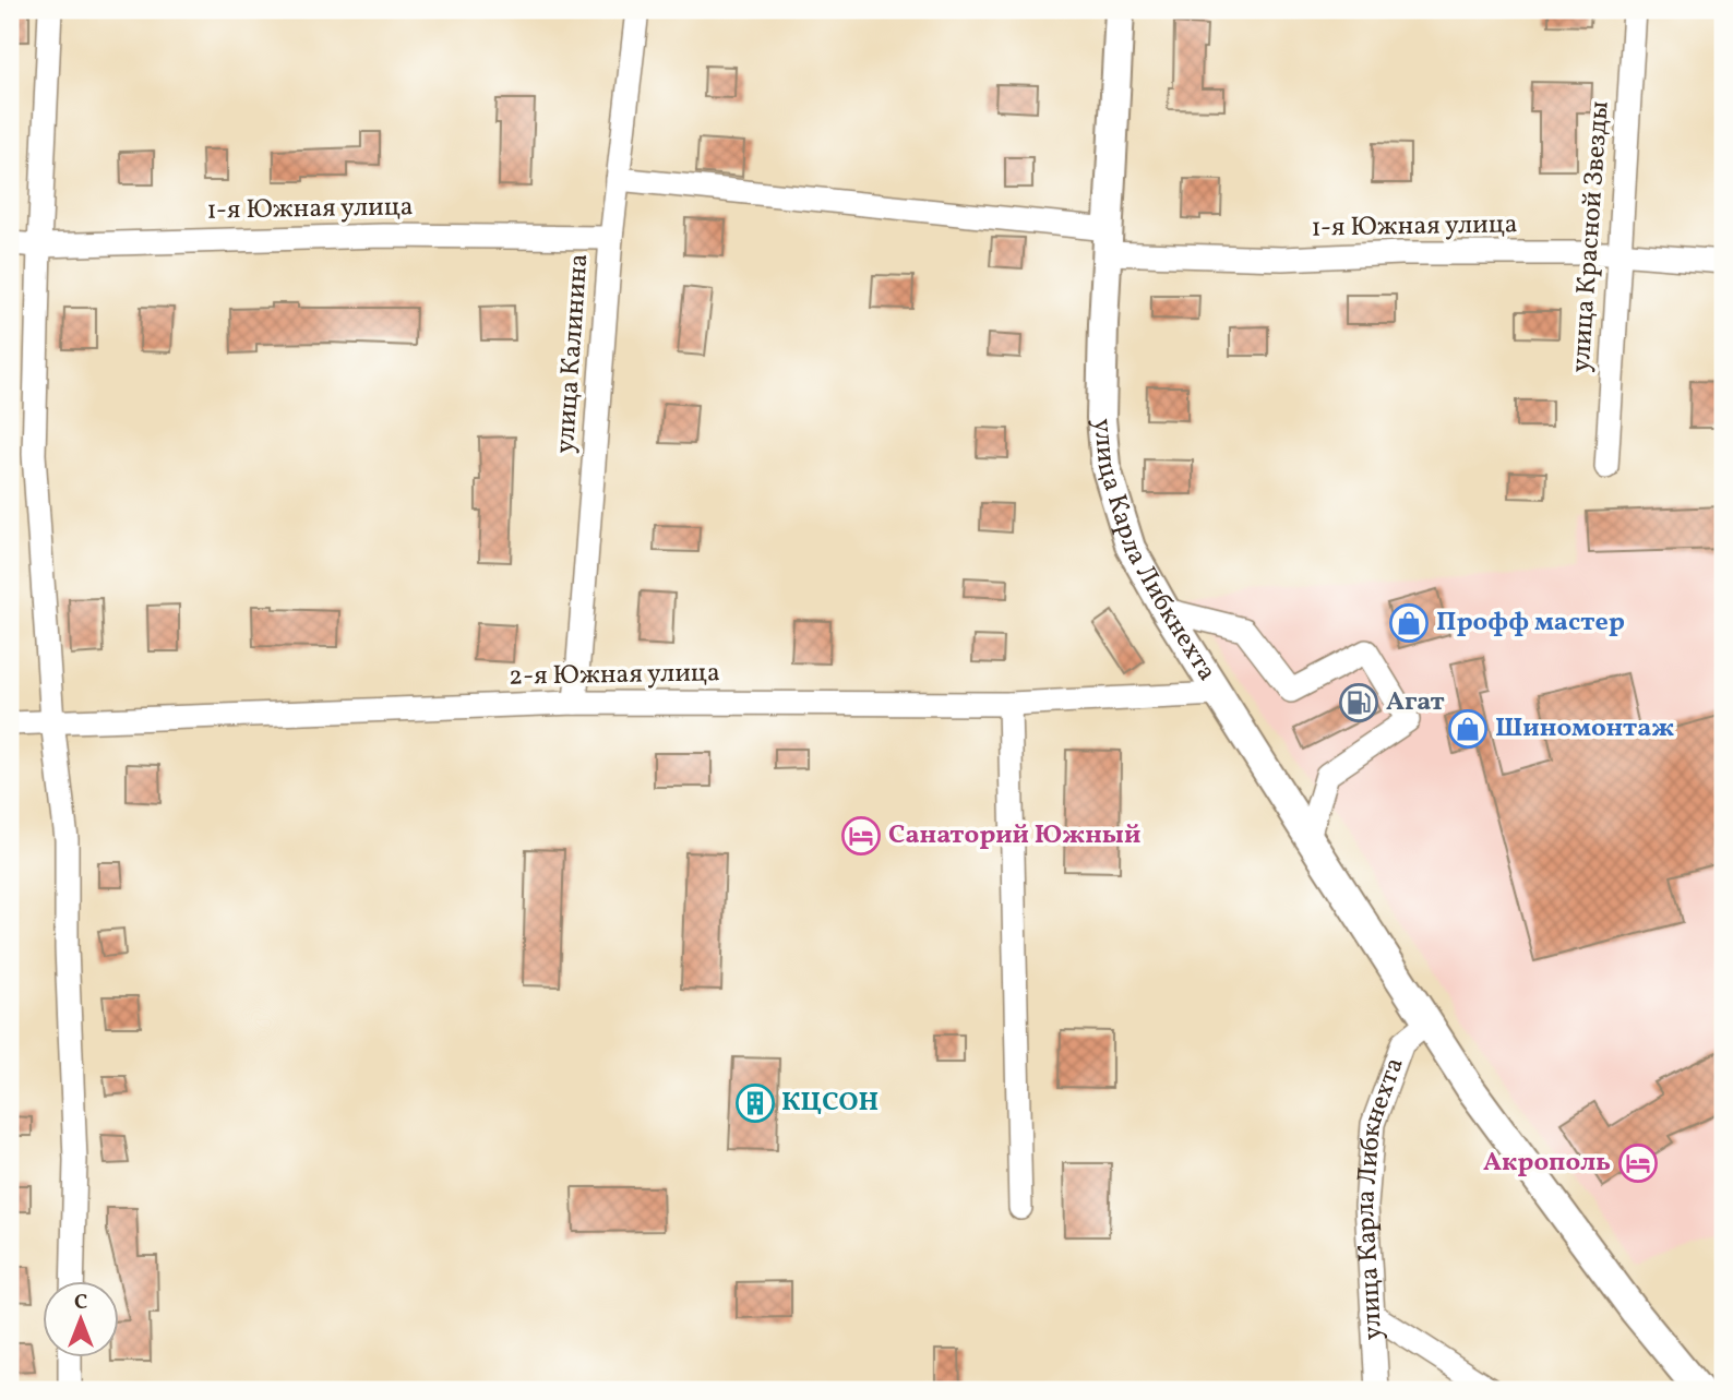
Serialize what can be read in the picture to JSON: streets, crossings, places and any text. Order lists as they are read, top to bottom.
{
  "streets": {
    "main road": ["улица Карла Либкнехта"],
    "street": [
      "1-я Южная улица",
      "улица Красной Звезды",
      "улица Калинина",
      "2-я Южная улица"
    ]
  },
  "crossings": [
    ["1-я Южная улица", "улица Красной Звезды"],
    ["1-я Южная улица", "улица Калинина"],
    ["1-я Южная улица", "улица Карла Либкнехта"],
    ["улица Калинина", "2-я Южная улица"],
    ["улица Карла Либкнехта", "2-я Южная улица"]
  ],
  "places": {
    "shop": ["Профф мастер", "Шиномонтаж"],
    "fuel station": ["Агат"],
    "hotel": ["Санаторий Южный", "Акрополь"],
    "building": ["КЦСОН"]
  },
  "north": "top"
}
